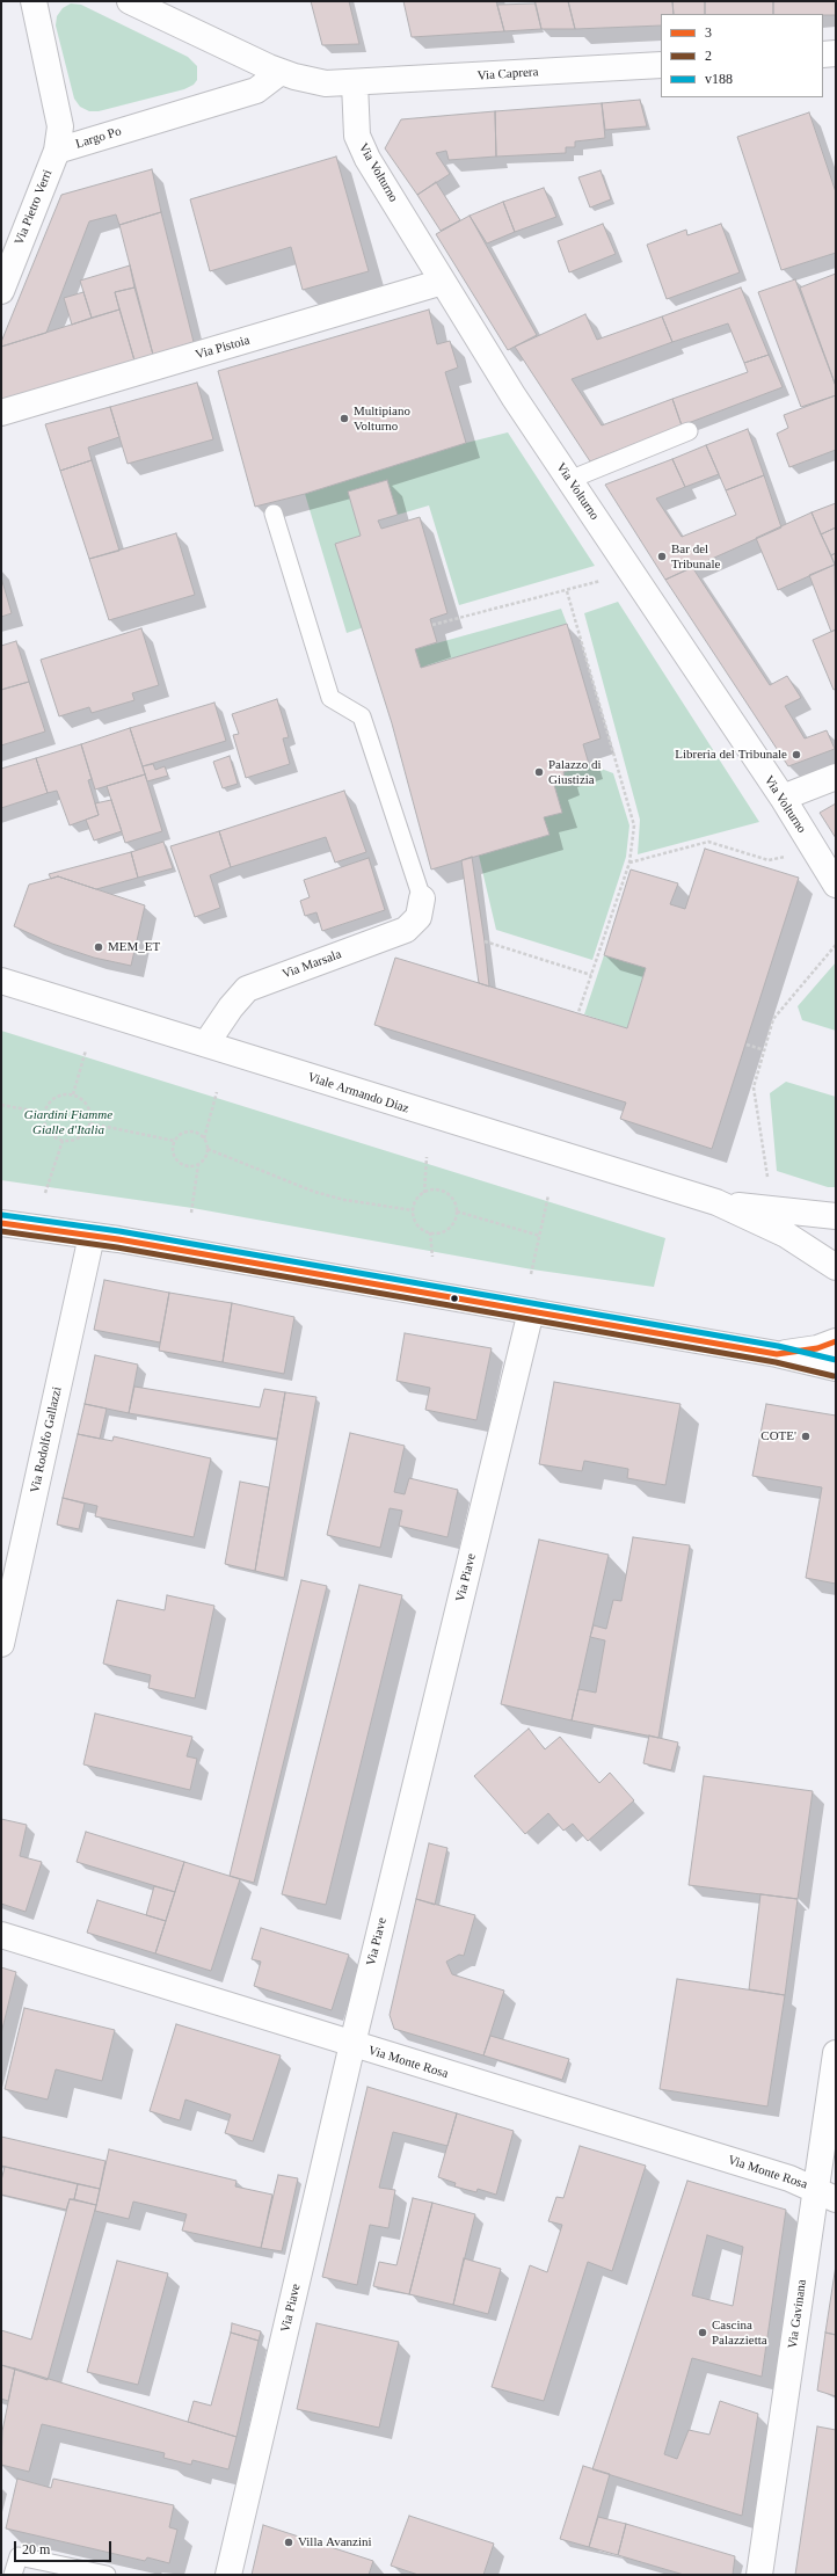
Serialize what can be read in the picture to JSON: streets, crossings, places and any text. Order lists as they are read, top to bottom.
{
  "streets": {
    "street": [
      "Via Caprera",
      "Largo Po",
      "Via Volturno",
      "Via Pietro Verri",
      "Via Pistoia",
      "Via Marsala",
      "Viale Armando Diaz",
      "Via Rodolfo Gallazzi",
      "Via Piave",
      "Via Monte Rosa",
      "Via Gavinana"
    ]
  },
  "crossings": [
    ["Via Caprera", "Via Volturno"],
    ["Largo Po", "Via Pietro Verri"],
    ["Via Volturno", "Via Pistoia"],
    ["Via Marsala", "Viale Armando Diaz"],
    ["Via Piave", "Via Monte Rosa"],
    ["Via Monte Rosa", "Via Gavinana"]
  ],
  "parks": ["Giardini Fiamme Gialle d'Italia"],
  "places": [
    "Multipiano Volturno",
    "Bar del Tribunale",
    "Libreria del Tribunale",
    "Palazzo di Giustizia",
    "MEM_ET",
    "COTE'",
    "Cascina Palazzietta",
    "Villa Avanzini"
  ],
  "lines": ["transit line v188", "transit line 3", "transit line 2"],
  "legend": ["3", "2", "v188"],
  "scale_bar": "20 m"
}
